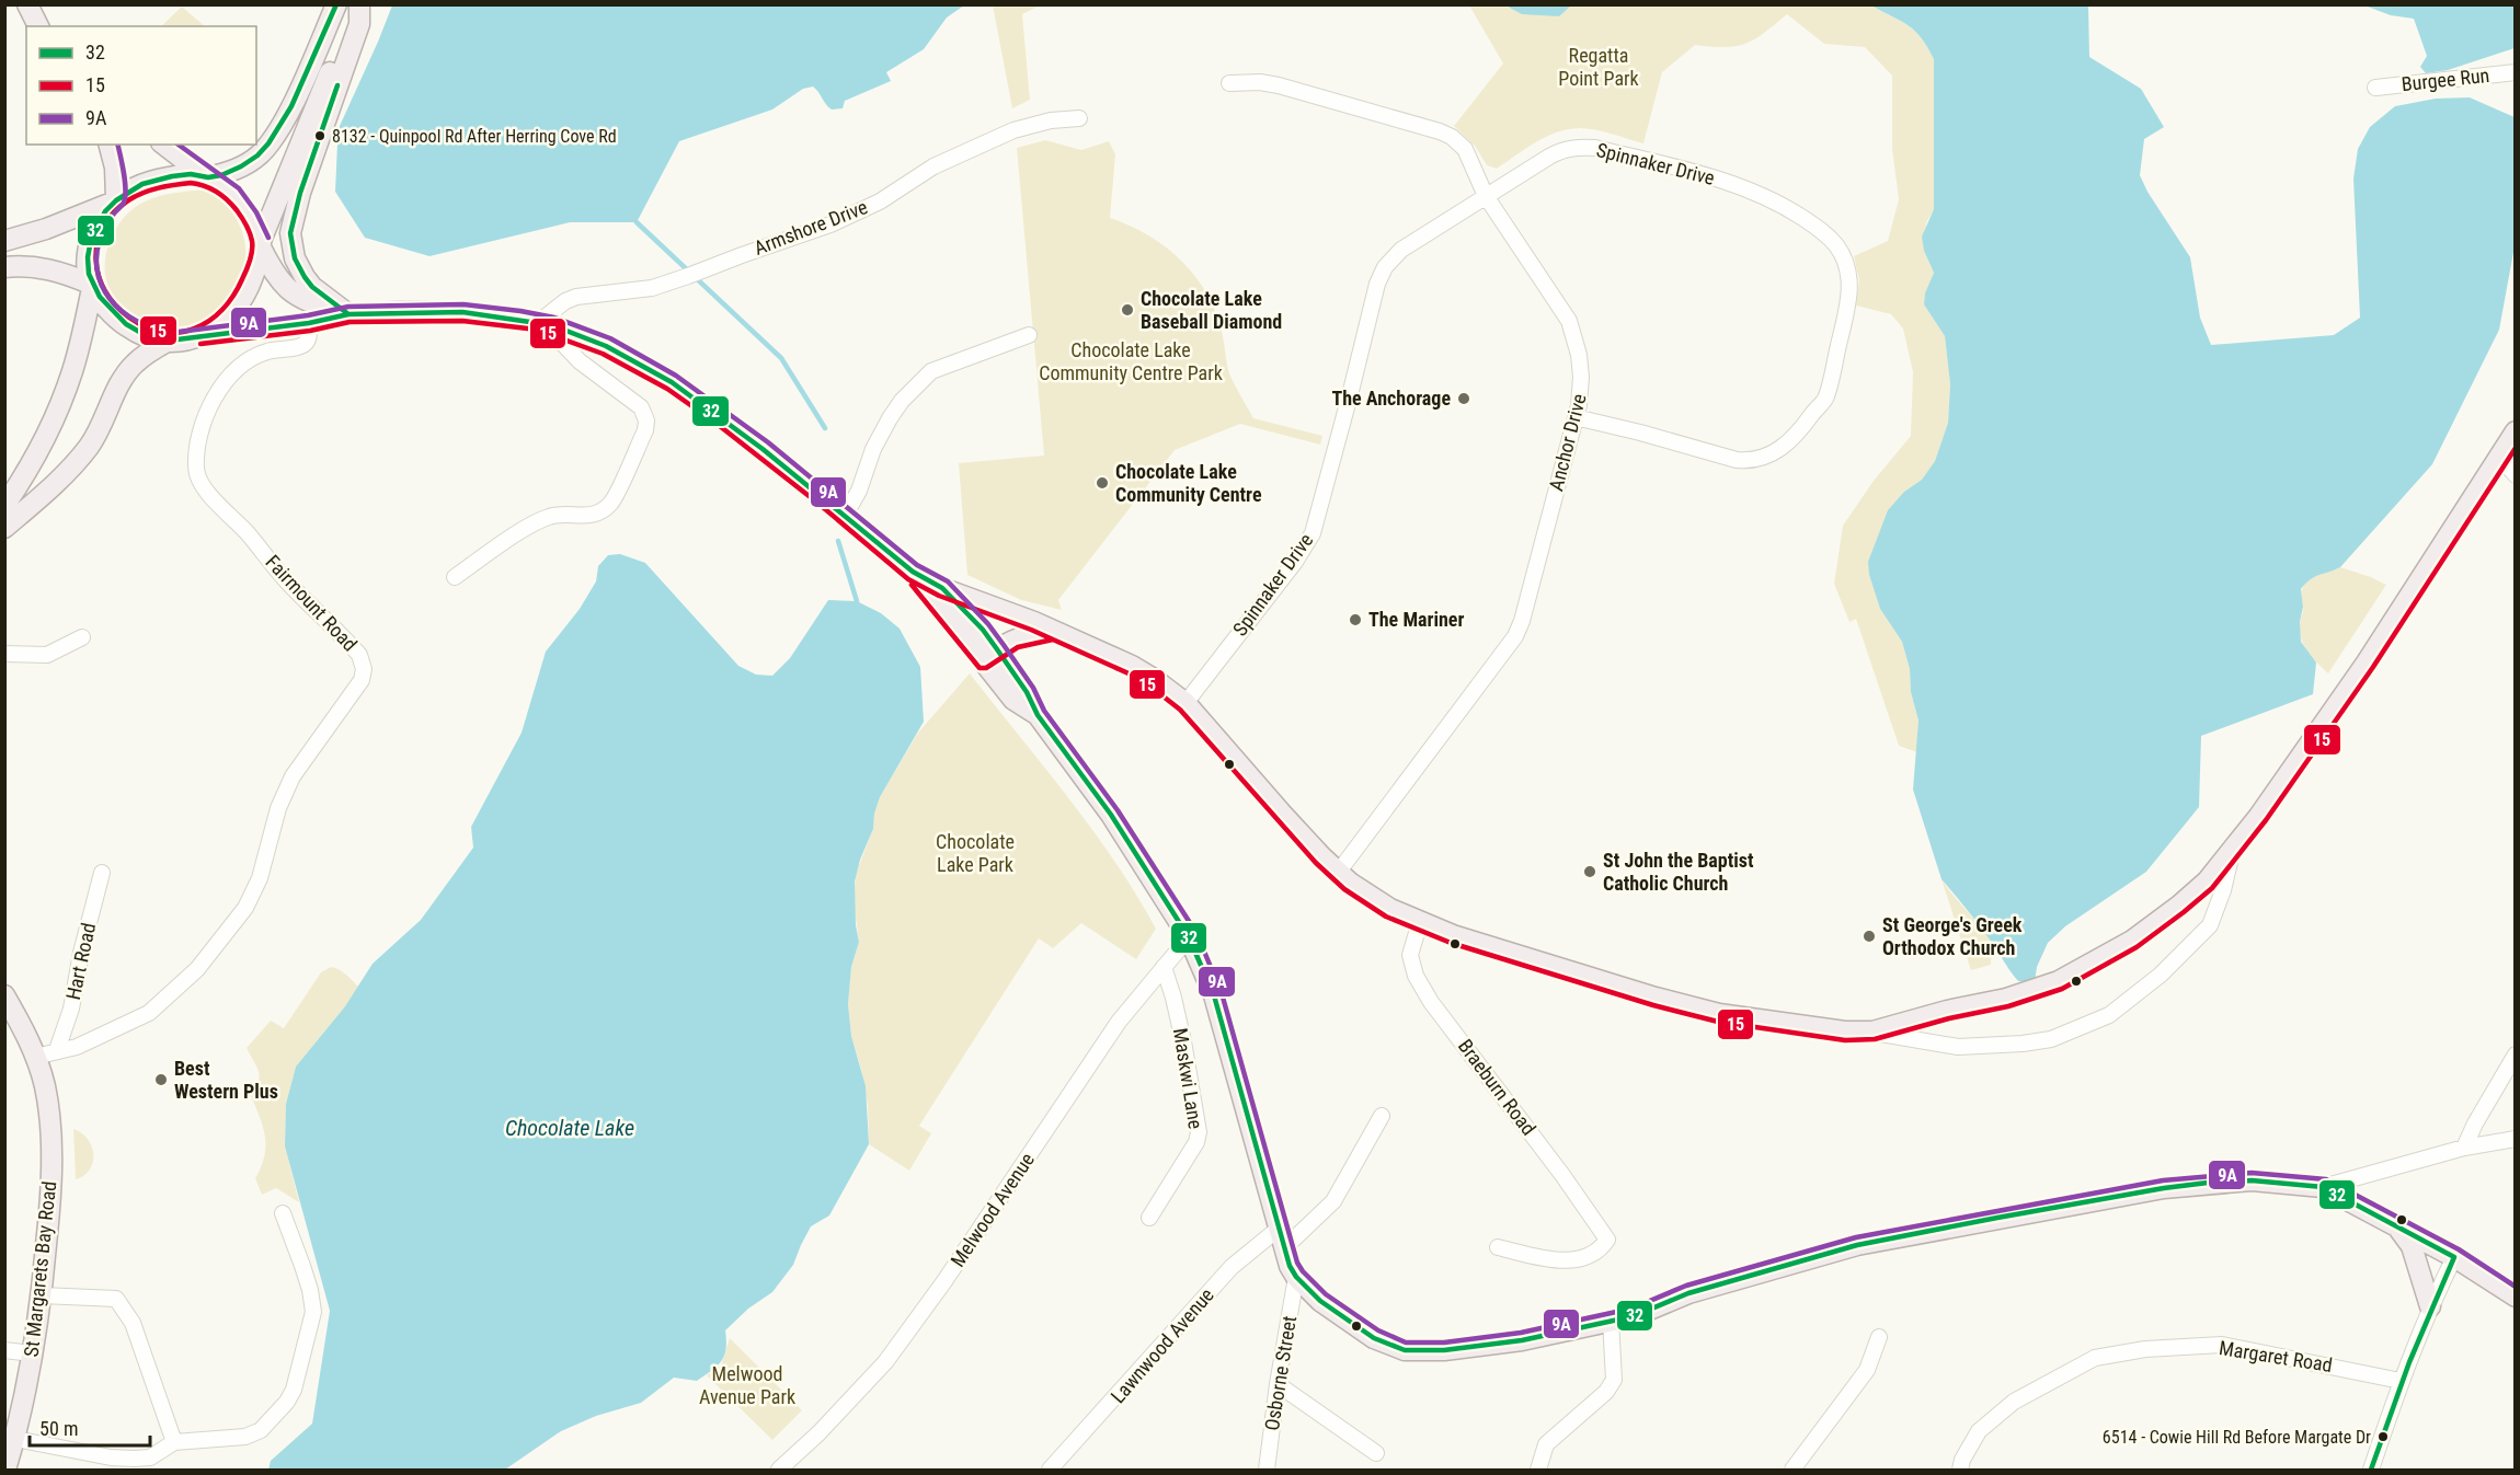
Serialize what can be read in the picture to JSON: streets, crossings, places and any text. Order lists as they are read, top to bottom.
{
  "streets": {
    "main road": ["St Margarets Bay Road"],
    "street": [
      "Burgee Run",
      "Spinnaker Drive",
      "Armshore Drive",
      "Anchor Drive",
      "Fairmount Road",
      "Hart Road",
      "Maskwi Lane",
      "Braeburn Road",
      "Melwood Avenue",
      "Lawnwood Avenue",
      "Margaret Road",
      "Osborne Street"
    ]
  },
  "crossings": [
    ["Spinnaker Drive", "Anchor Drive"],
    ["Fairmount Road", "Hart Road"],
    ["Fairmount Road", "St Margarets Bay Road"],
    ["Maskwi Lane", "Melwood Avenue"]
  ],
  "water": ["Chocolate Lake"],
  "parks": [
    "Regatta Point Park",
    "Chocolate Lake Community Centre Park",
    "Chocolate Lake Park",
    "Melwood Avenue Park"
  ],
  "places": [
    "8132 - Quinpool Rd After Herring Cove Rd",
    "Chocolate Lake Baseball Diamond",
    "The Anchorage",
    "Chocolate Lake Community Centre",
    "The Mariner",
    "St John the Baptist Catholic Church",
    "St George's Greek Orthodox Church",
    "Best Western Plus",
    "6514 - Cowie Hill Rd Before Margate Dr"
  ],
  "lines": ["transit line 32", "transit line 9A", "transit line 15"],
  "legend": ["32", "15", "9A"],
  "scale_bar": "50 m"
}
